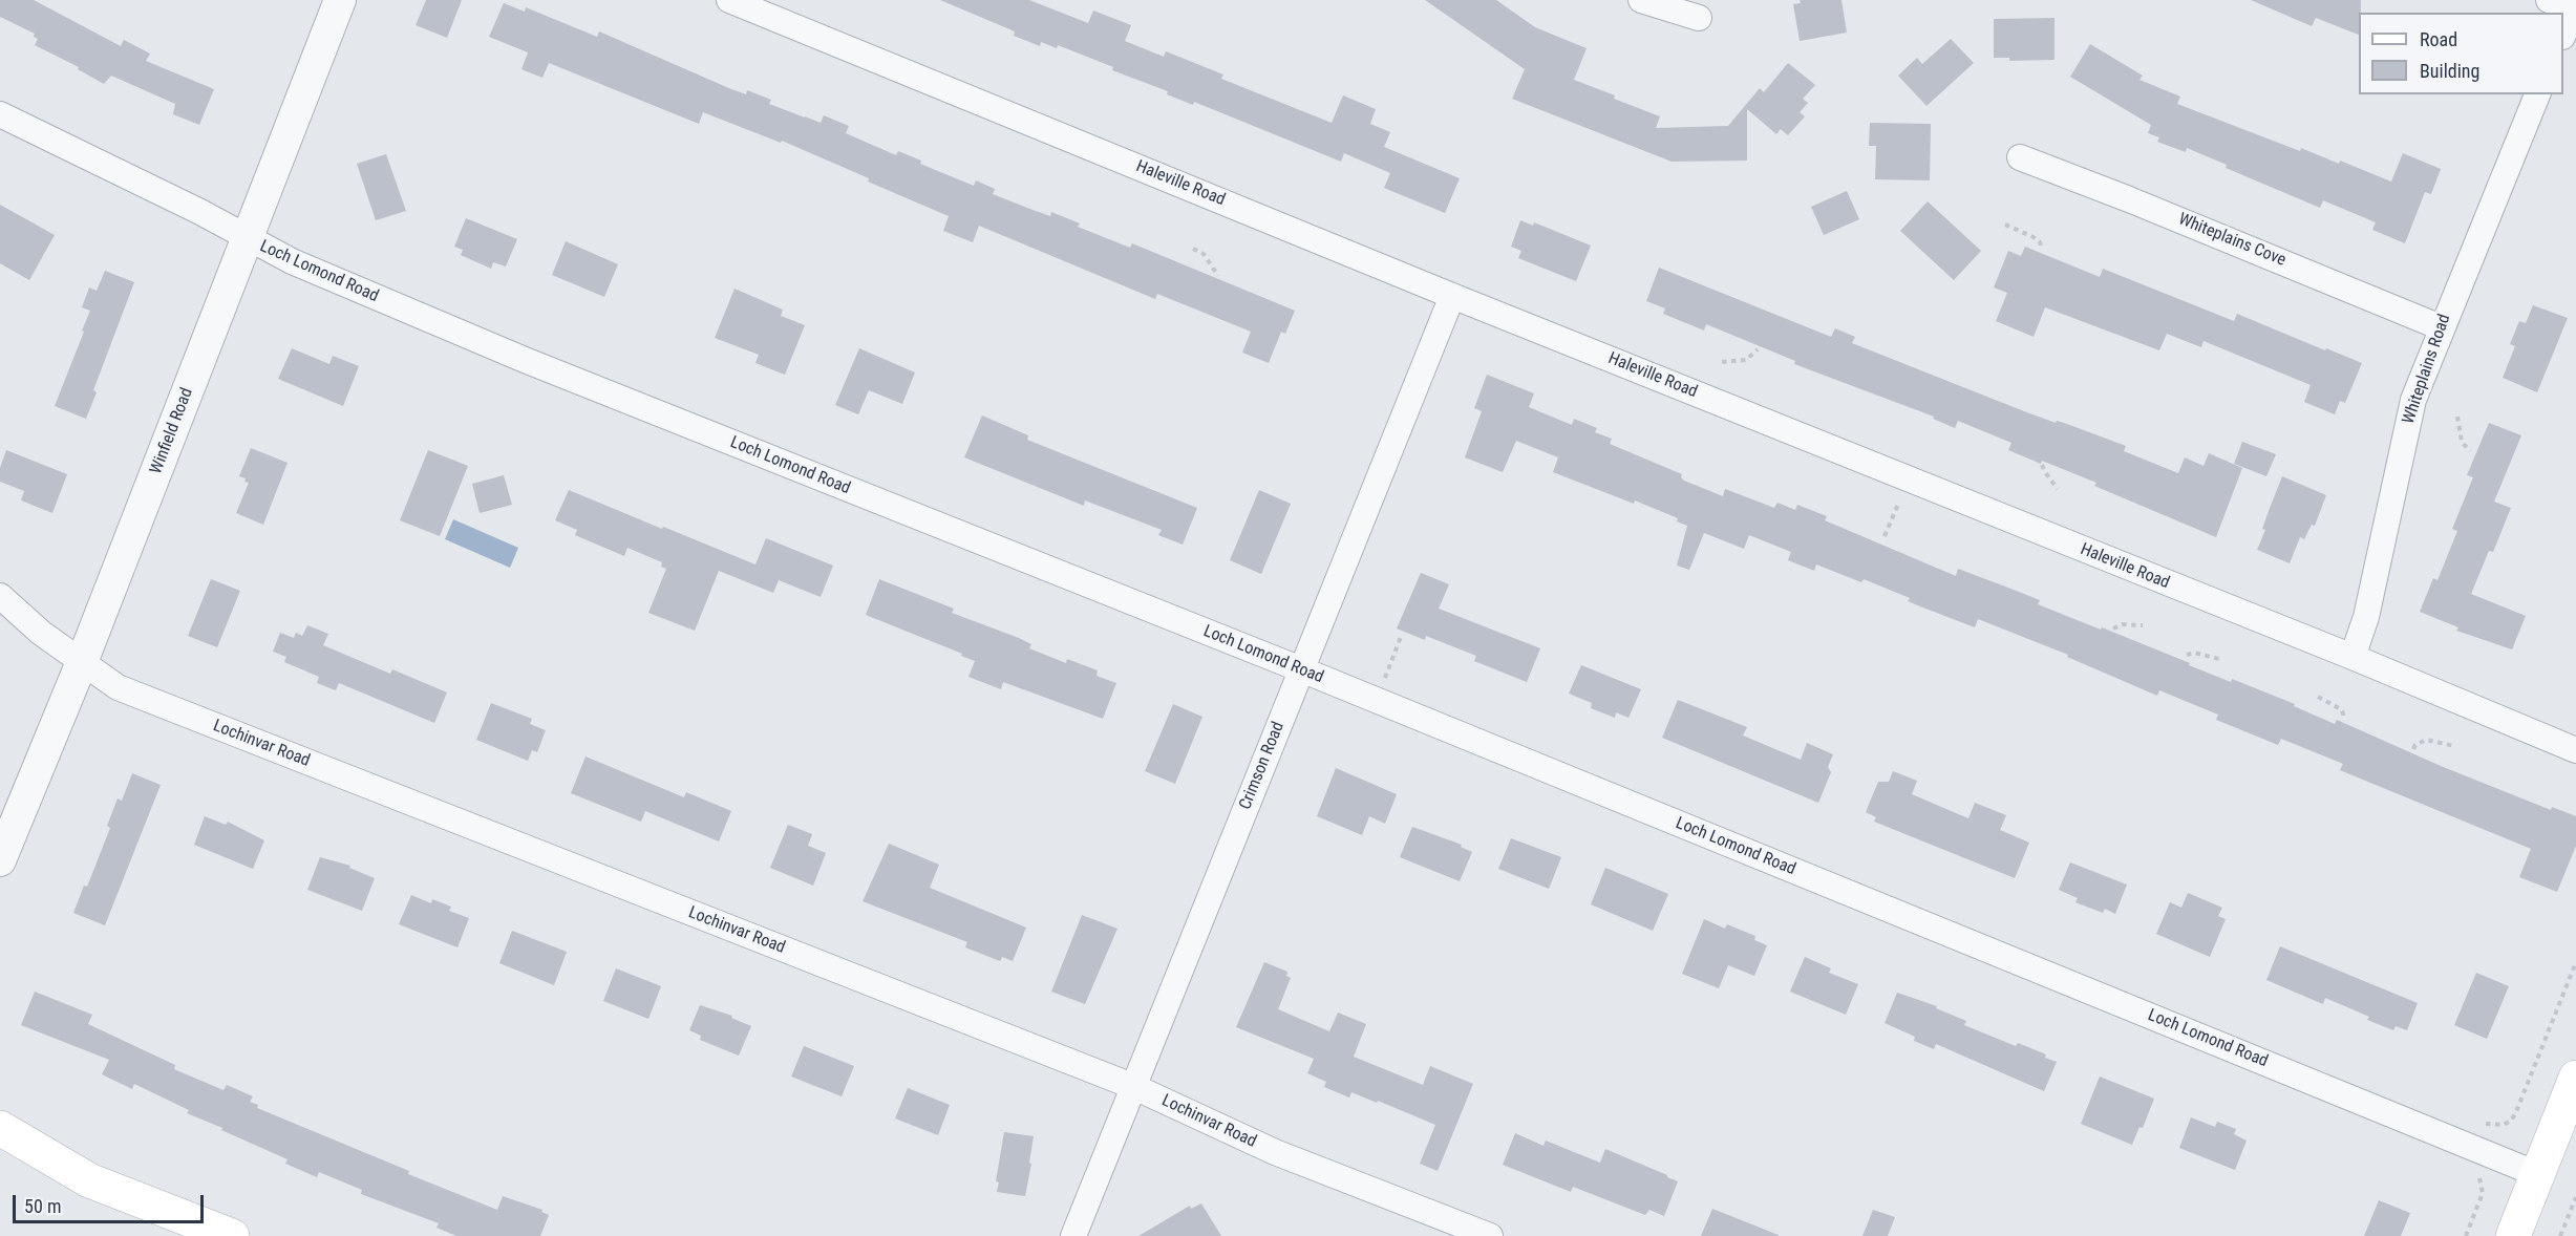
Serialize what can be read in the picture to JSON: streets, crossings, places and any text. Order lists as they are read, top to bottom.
{
  "streets": {
    "street": [
      "Haleville Road",
      "Whiteplains Cove",
      "Loch Lomond Road",
      "Whiteplains Road",
      "Winfield Road",
      "Lochinvar Road",
      "Crimson Road"
    ]
  },
  "crossings": [
    ["Haleville Road", "Whiteplains Road"],
    ["Haleville Road", "Crimson Road"],
    ["Whiteplains Cove", "Whiteplains Road"],
    ["Loch Lomond Road", "Winfield Road"],
    ["Loch Lomond Road", "Crimson Road"],
    ["Winfield Road", "Lochinvar Road"],
    ["Lochinvar Road", "Crimson Road"]
  ],
  "legend": ["Road", "Building"],
  "scale_bar": "50 m"
}
